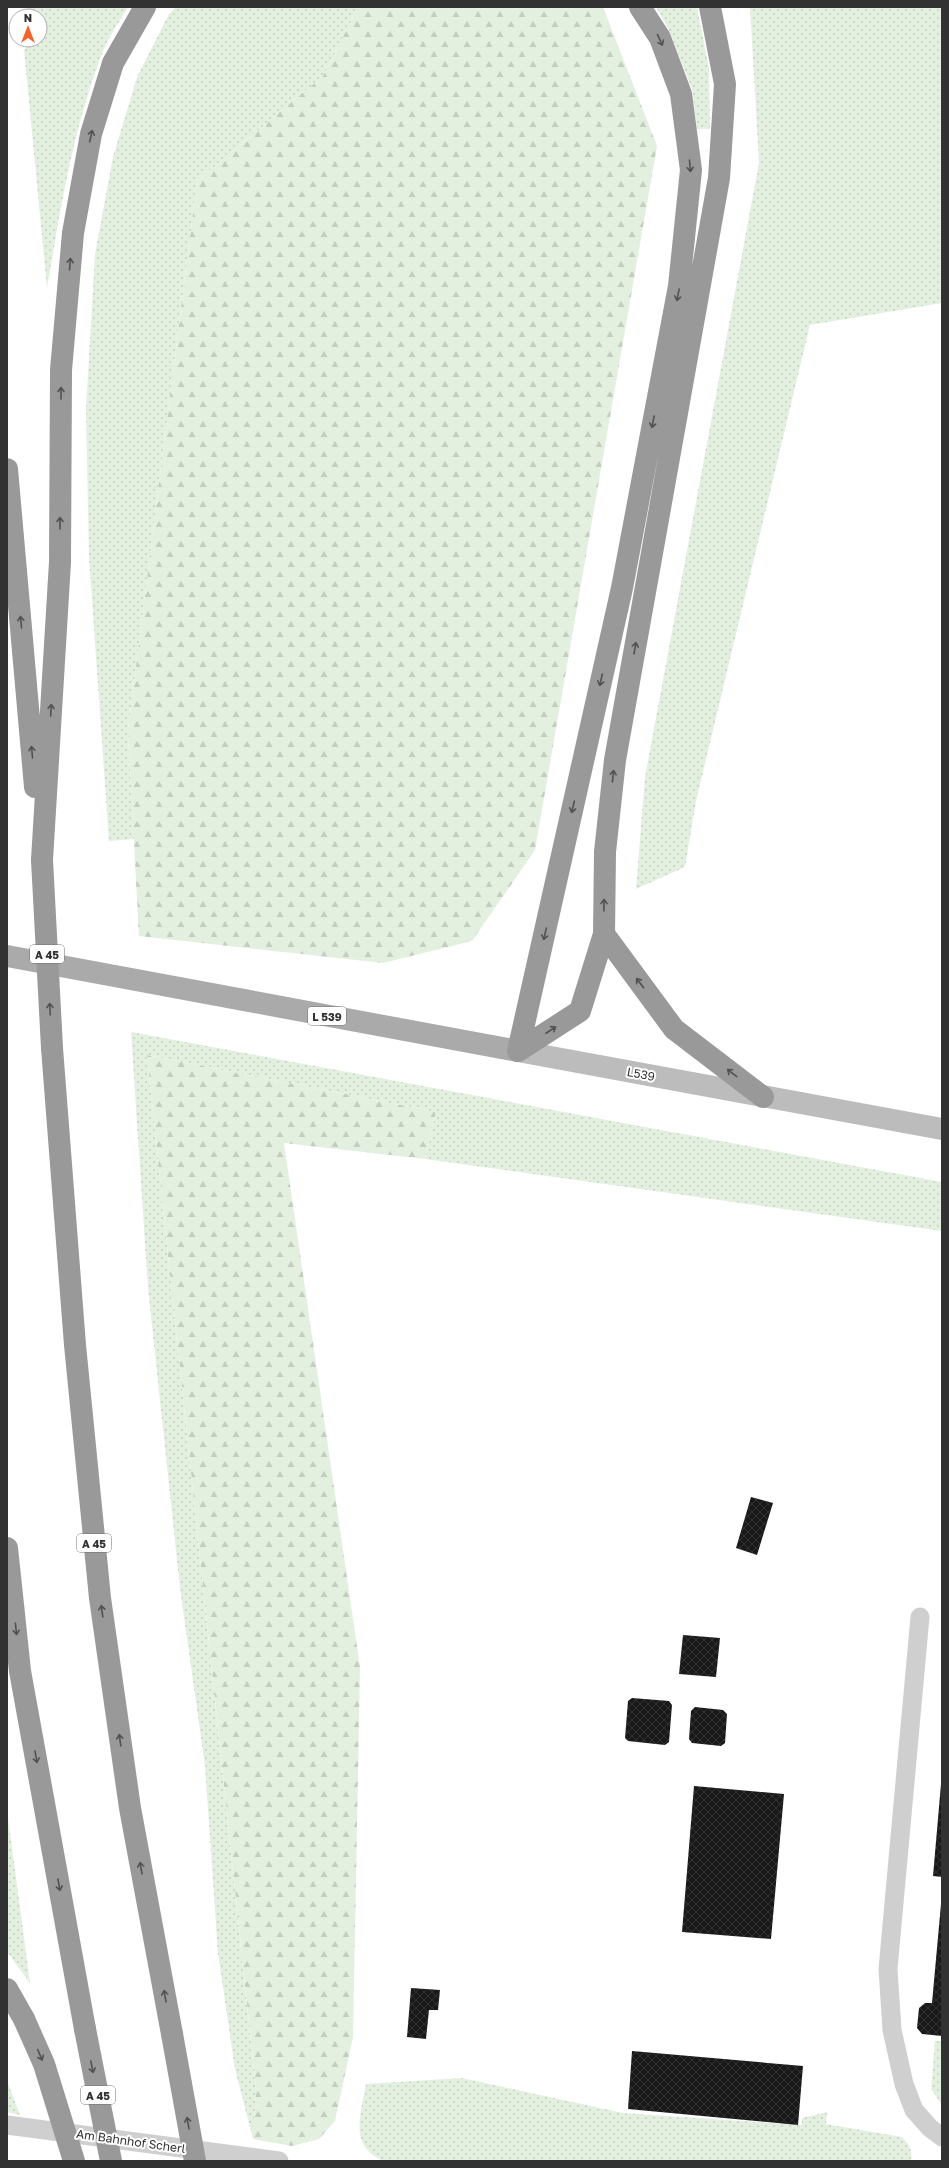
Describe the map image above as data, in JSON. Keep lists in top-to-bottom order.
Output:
{
  "streets": {
    "highway": ["A 45"],
    "main road": ["L 539", "L539"],
    "lane": ["Am Bahnhof Scherl"]
  },
  "crossings": [
    ["L 539", "L539"]
  ],
  "north": "top"
}
